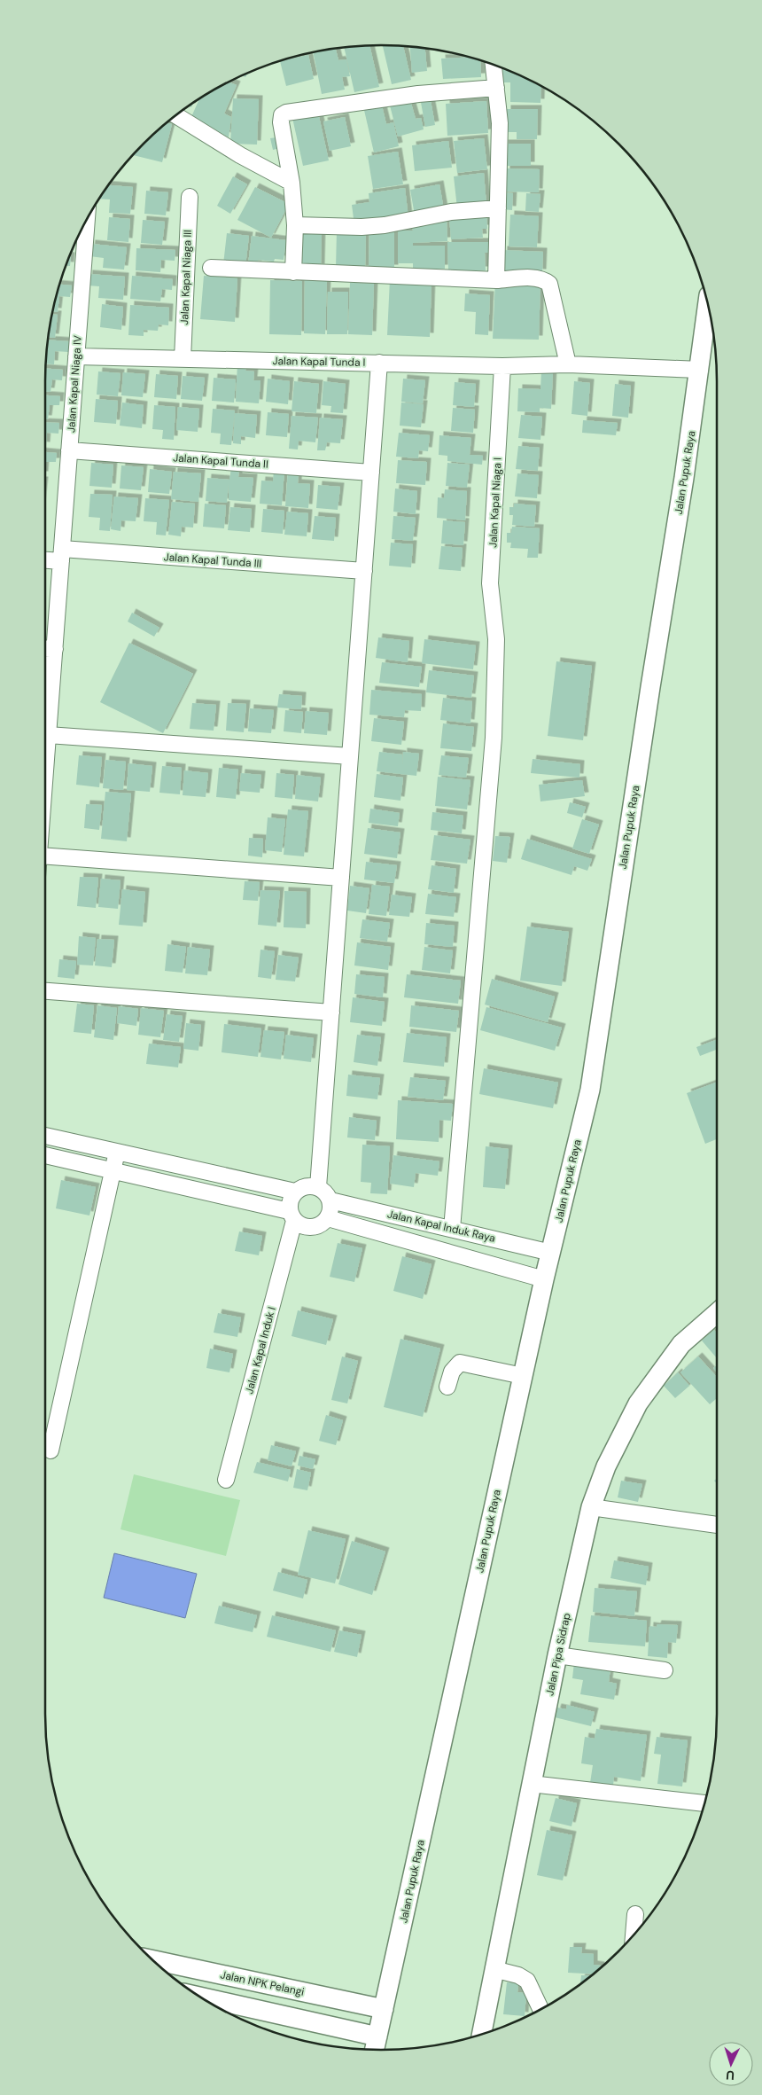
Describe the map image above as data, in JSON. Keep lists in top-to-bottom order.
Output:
{
  "streets": {
    "street": [
      "Jalan Kapal Niaga III",
      "Jalan Kapal Tunda I",
      "Jalan Kapal Niaga IV",
      "Jalan Kapal Tunda II",
      "Jalan Pupuk Raya",
      "Jalan Kapal Niaga I",
      "Jalan Kapal Tunda III",
      "Jalan Kapal Induk Raya",
      "Jalan Kapal Induk I",
      "Jalan Pipa Sidrap",
      "Jalan NPK Pelangi"
    ]
  },
  "crossings": [
    ["Jalan Kapal Niaga III", "Jalan Kapal Tunda I"],
    ["Jalan Kapal Tunda I", "Jalan Kapal Niaga IV"],
    ["Jalan Kapal Tunda I", "Jalan Pupuk Raya"],
    ["Jalan Kapal Tunda I", "Jalan Kapal Niaga I"],
    ["Jalan Kapal Niaga IV", "Jalan Kapal Tunda II"],
    ["Jalan Kapal Niaga IV", "Jalan Kapal Tunda III"],
    ["Jalan Pupuk Raya", "Jalan Kapal Induk Raya"],
    ["Jalan Pupuk Raya", "Jalan NPK Pelangi"],
    ["Jalan Kapal Niaga I", "Jalan Kapal Induk Raya"],
    ["Jalan Kapal Induk Raya", "Jalan Kapal Induk I"]
  ],
  "north": "bottom"
}
